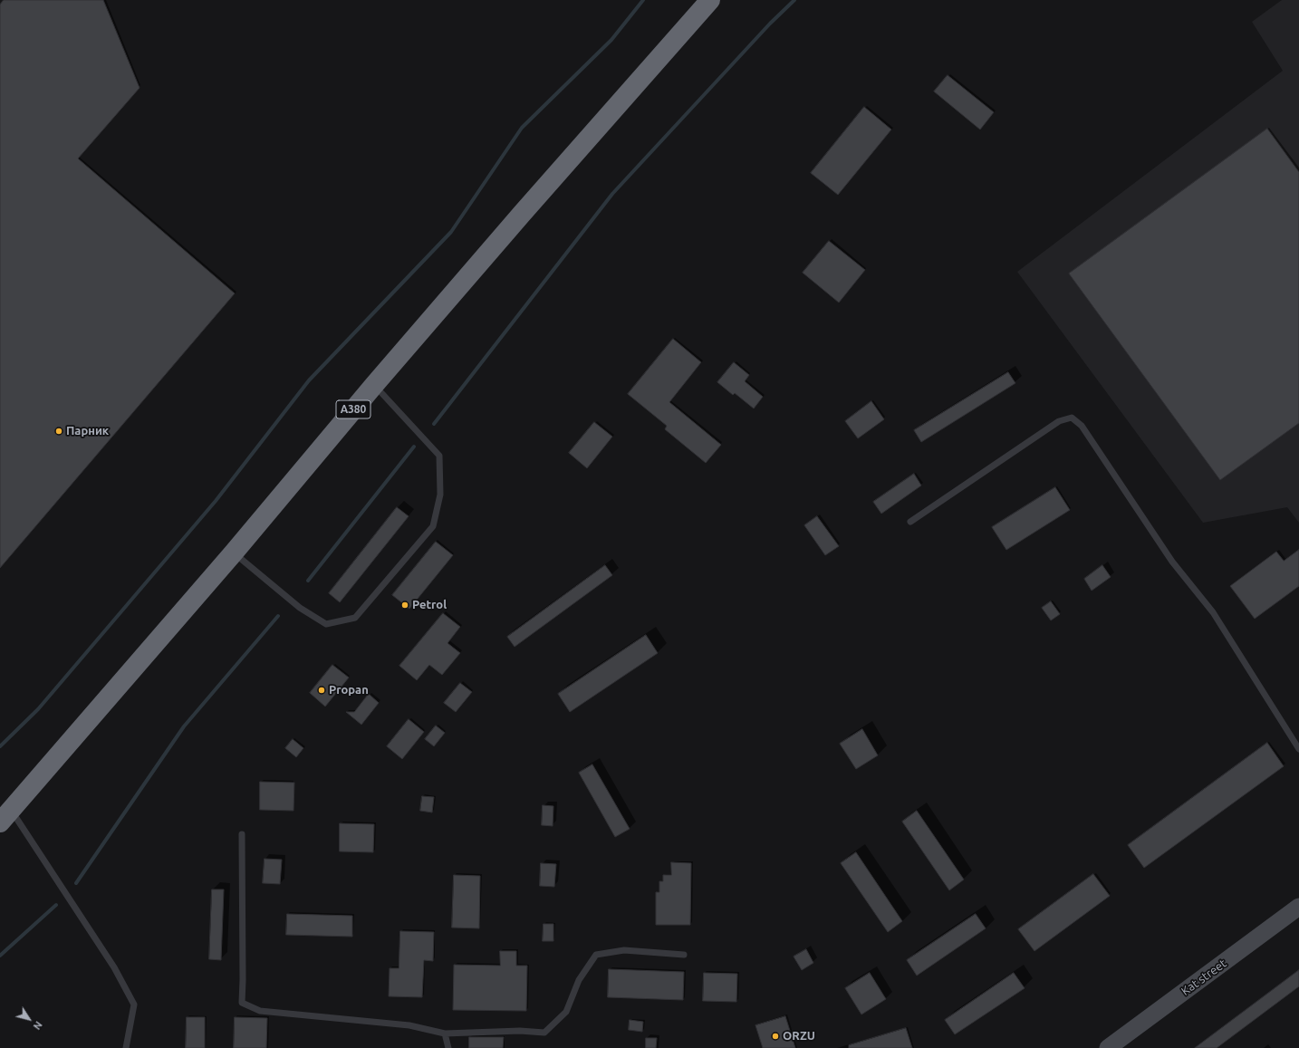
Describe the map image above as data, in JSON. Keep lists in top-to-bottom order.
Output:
{
  "streets": {
    "highway": ["A380"],
    "street": ["Kat street"]
  },
  "places": [
    "Парник",
    "Petrol",
    "Propan",
    "ORZU"
  ],
  "north": "bottom right"
}
